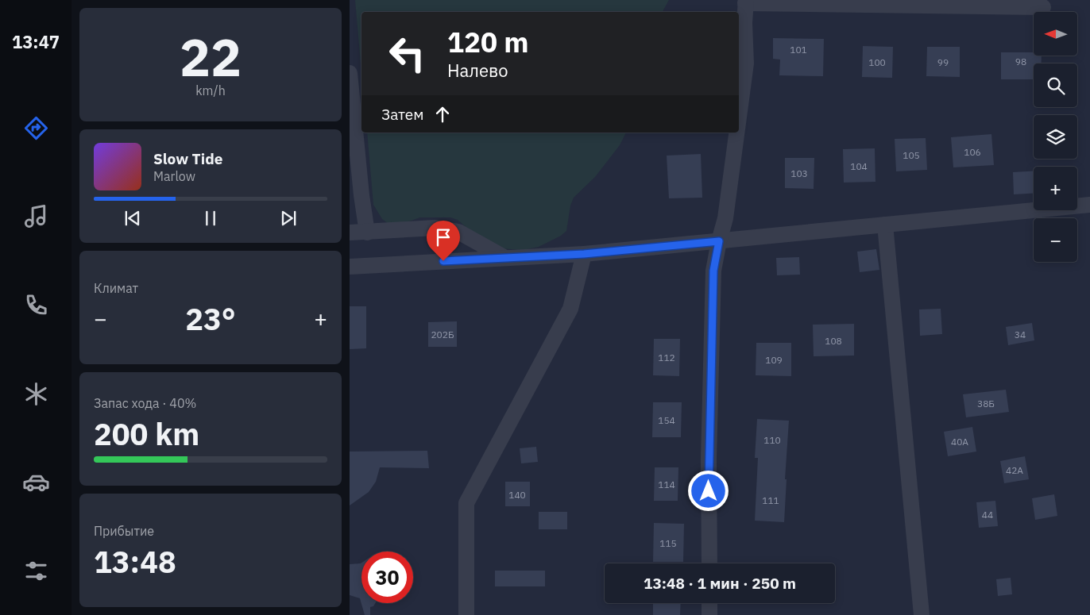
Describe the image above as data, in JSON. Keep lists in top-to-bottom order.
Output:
{
  "house_numbers": [
    "101",
    "98",
    "100",
    "99",
    "106",
    "105",
    "104",
    "103",
    "202Б",
    "34",
    "108",
    "112",
    "109",
    "38Б",
    "154",
    "110",
    "40А",
    "42А",
    "114",
    "140",
    "111",
    "44",
    "115"
  ],
  "north": "left",
  "page": {
    "tabs": "13:47",
    "tile": [
      ["22", "km/h"],
      "Климат",
      ["Запас хода · 40%", "200 km"],
      ["Прибытие", "13:48"]
    ],
    "map_buttons": ["+", "−"],
    "turn": ["120 m", "Налево"],
    "then": "Затем",
    "song": ["Slow Tide", "Marlow"],
    "heat": ["−", "23°", "+"],
    "limit": "30",
    "trip": "13:48 · 1 мин · 250 m"
  }
}
